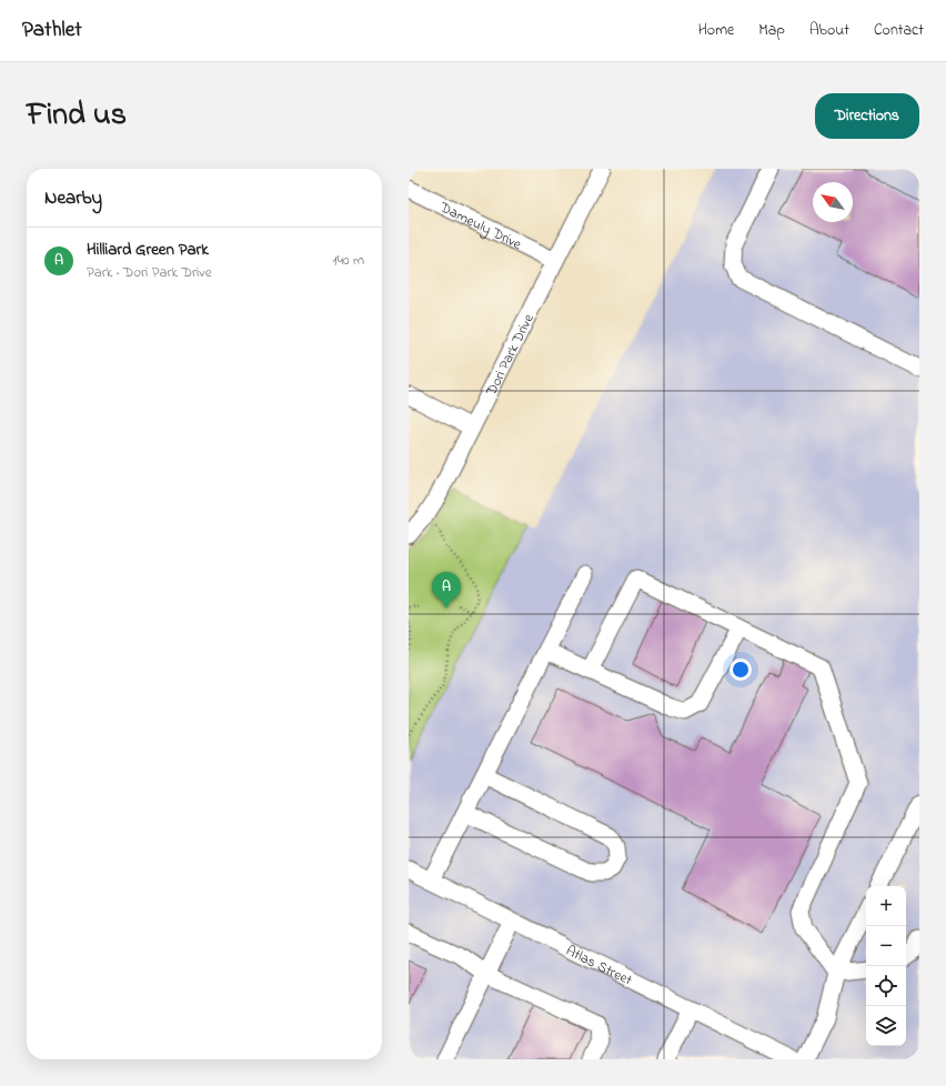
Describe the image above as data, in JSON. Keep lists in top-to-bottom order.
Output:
{
  "streets": {
    "street": ["Dameuly Drive", "Dori Park Drive", "Atlas Street"]
  },
  "crossings": [
    ["Dameuly Drive", "Dori Park Drive"]
  ],
  "north": "top left",
  "page": {
    "header": "Pathlet",
    "nav": [
      "Home",
      "Map",
      "About",
      "Contact"
    ],
    "title": "Find us",
    "buttons": "Directions",
    "heading": "Nearby",
    "list": [
      {
        "mark": "A",
        "name": "Hilliard Green Park",
        "note": "Park · Dori Park Drive",
        "value": "140 m"
      }
    ],
    "pins": "A",
    "map_buttons": ["+", "−"]
  }
}
